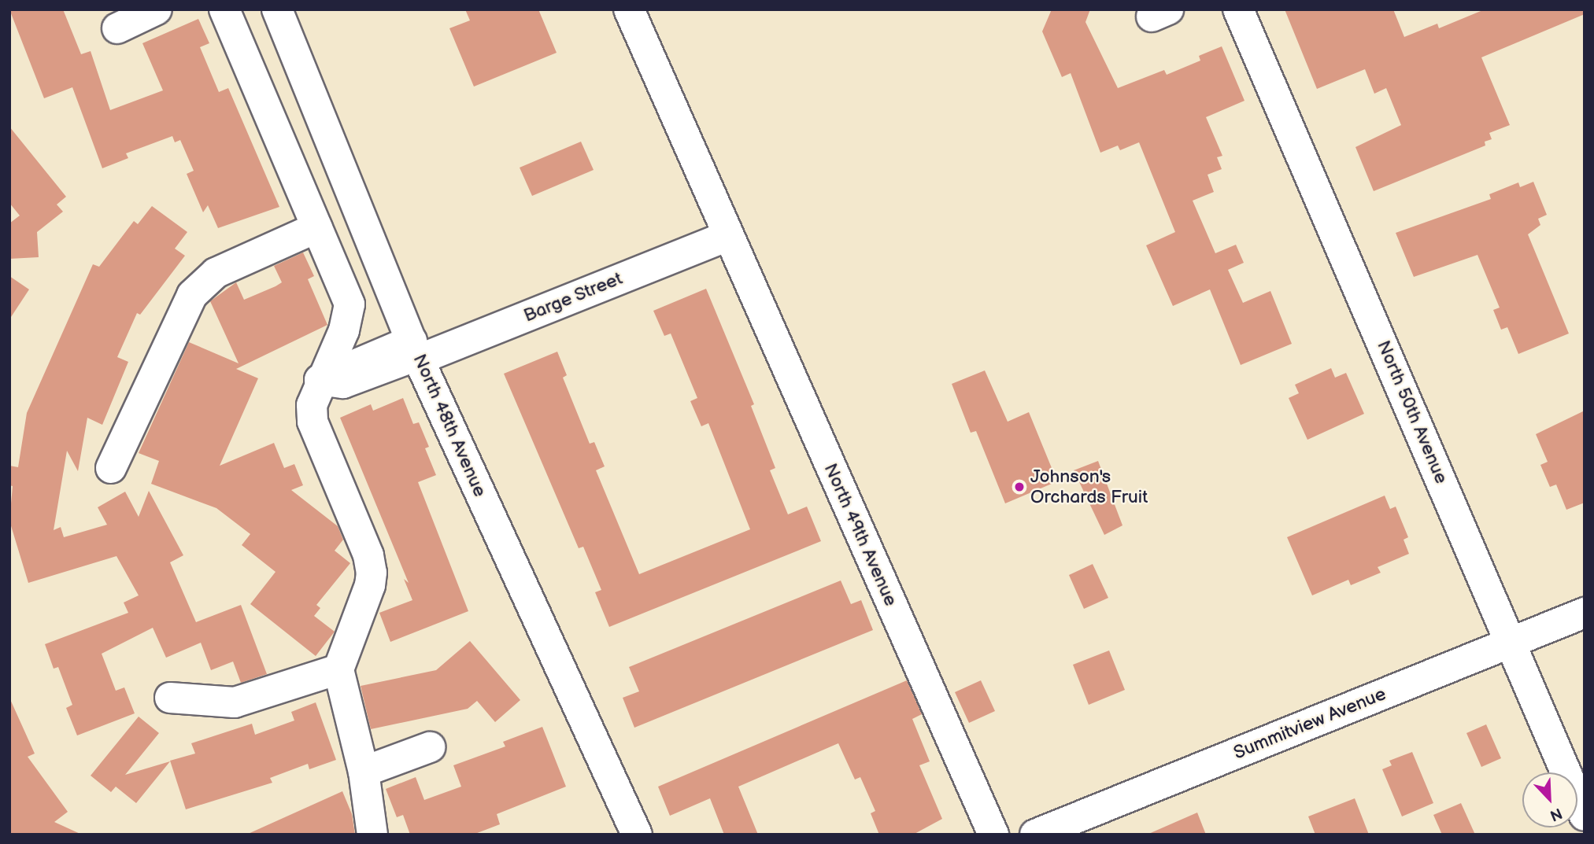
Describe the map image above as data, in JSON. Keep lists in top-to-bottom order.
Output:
{
  "streets": {
    "street": [
      "Barge Street",
      "North 50th Avenue",
      "North 48th Avenue",
      "North 49th Avenue",
      "Summitview Avenue"
    ]
  },
  "crossings": [
    ["Barge Street", "North 48th Avenue"],
    ["Barge Street", "North 49th Avenue"],
    ["North 50th Avenue", "Summitview Avenue"]
  ],
  "places": ["Johnson's Orchards Fruit"],
  "north": "bottom right"
}
